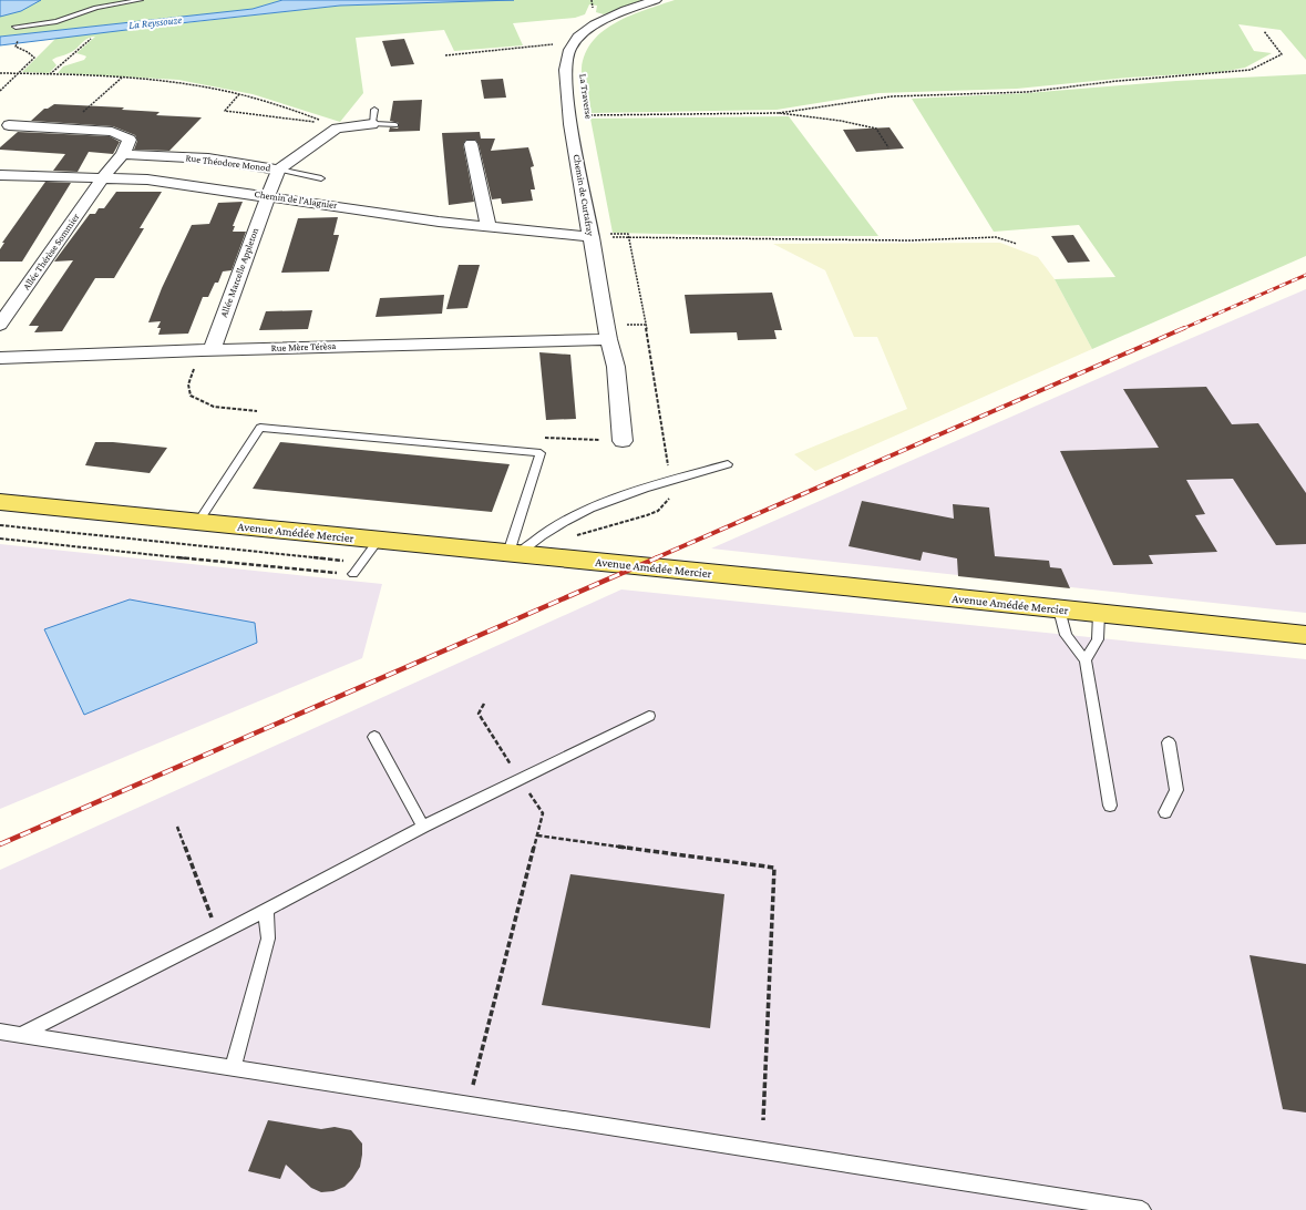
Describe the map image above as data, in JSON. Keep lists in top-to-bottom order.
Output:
{
  "streets": {
    "main road": ["Avenue Amédée Mercier"],
    "street": [
      "Rue Théodore Monod",
      "Chemin de Curtafray",
      "Chemin de l'Alagnier",
      "Allée Thérèse Sommier",
      "Allée Marcelle Appleton",
      "Rue Mère Térèsa"
    ]
  },
  "crossings": [
    ["Rue Théodore Monod", "Chemin de l'Alagnier"],
    ["Rue Théodore Monod", "Allée Thérèse Sommier"],
    ["Rue Théodore Monod", "Allée Marcelle Appleton"],
    ["Chemin de Curtafray", "Chemin de l'Alagnier"],
    ["Chemin de Curtafray", "Rue Mère Térèsa"],
    ["Chemin de l'Alagnier", "Allée Thérèse Sommier"],
    ["Chemin de l'Alagnier", "Allée Marcelle Appleton"],
    ["Allée Marcelle Appleton", "Rue Mère Térèsa"]
  ],
  "water": ["La Reyssouze"]
}
